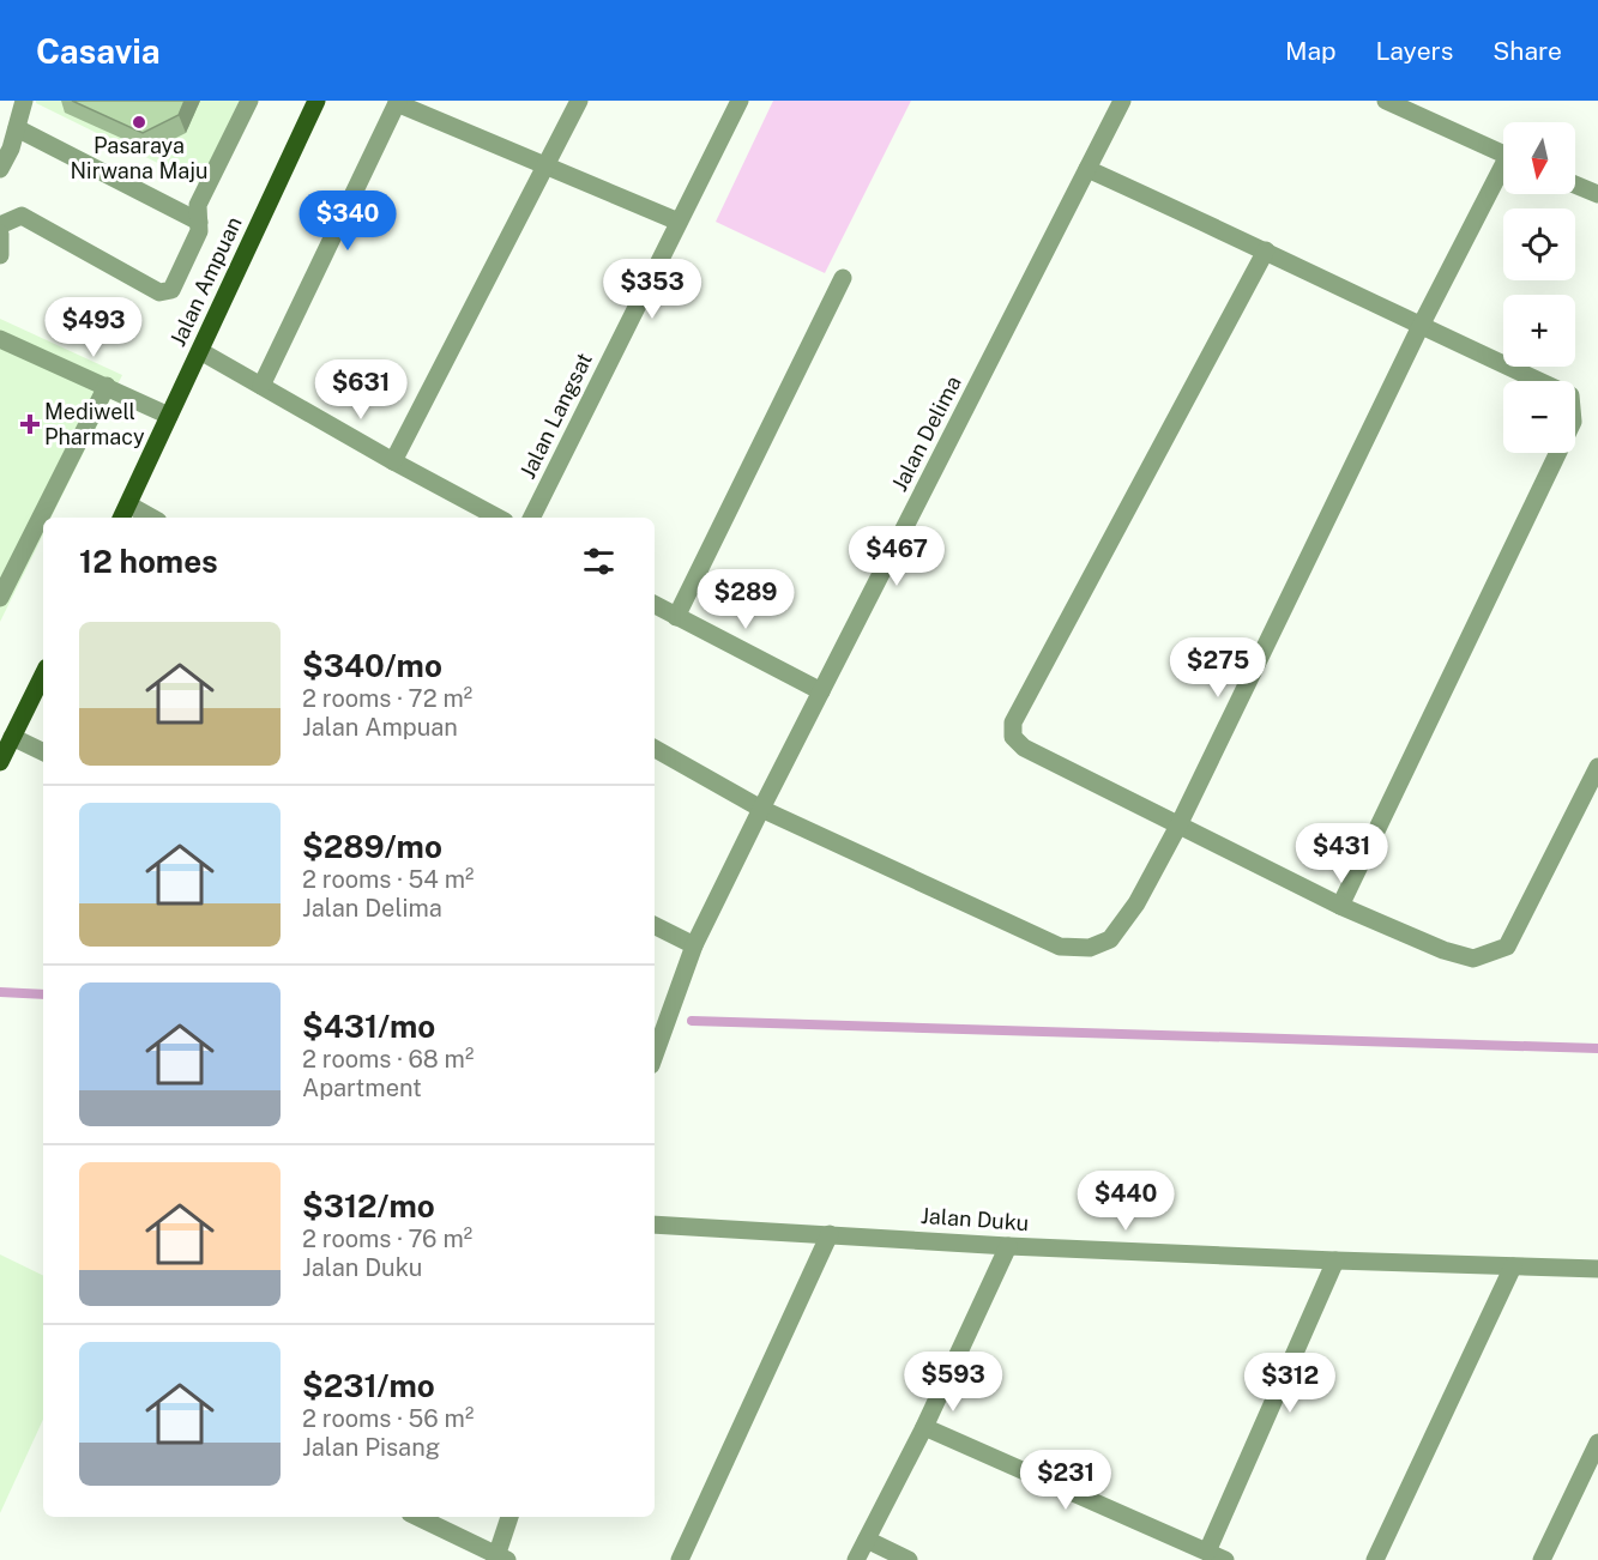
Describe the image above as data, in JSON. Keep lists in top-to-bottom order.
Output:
{
  "streets": {
    "main road": ["Jalan Ampuan"],
    "street": ["Jalan Langsat", "Jalan Delima", "Jalan Duku"]
  },
  "places": {
    "other": ["Pasaraya Nirwana Maju"],
    "health": ["Mediwell Pharmacy"]
  },
  "north": "bottom",
  "page": {
    "header": "Casavia",
    "nav": ["Map", "Layers", "Share"],
    "map_buttons": ["+", "−"],
    "price": [
      "$340",
      "$353",
      "$493",
      "$631",
      "$467",
      "$289",
      "$275",
      "$431",
      "$440",
      "$593",
      "$312",
      "$231"
    ],
    "heading": "12 homes",
    "list": [
      {
        "name": "$340/mo",
        "note": "2 rooms · 72 m² · Jalan Ampuan"
      },
      {
        "name": "$289/mo",
        "note": "2 rooms · 54 m² · Jalan Delima"
      },
      {
        "name": "$431/mo",
        "note": "2 rooms · 68 m² · Apartment"
      },
      {
        "name": "$312/mo",
        "note": "2 rooms · 76 m² · Jalan Duku"
      },
      {
        "name": "$231/mo",
        "note": "2 rooms · 56 m² · Jalan Pisang"
      }
    ]
  }
}
